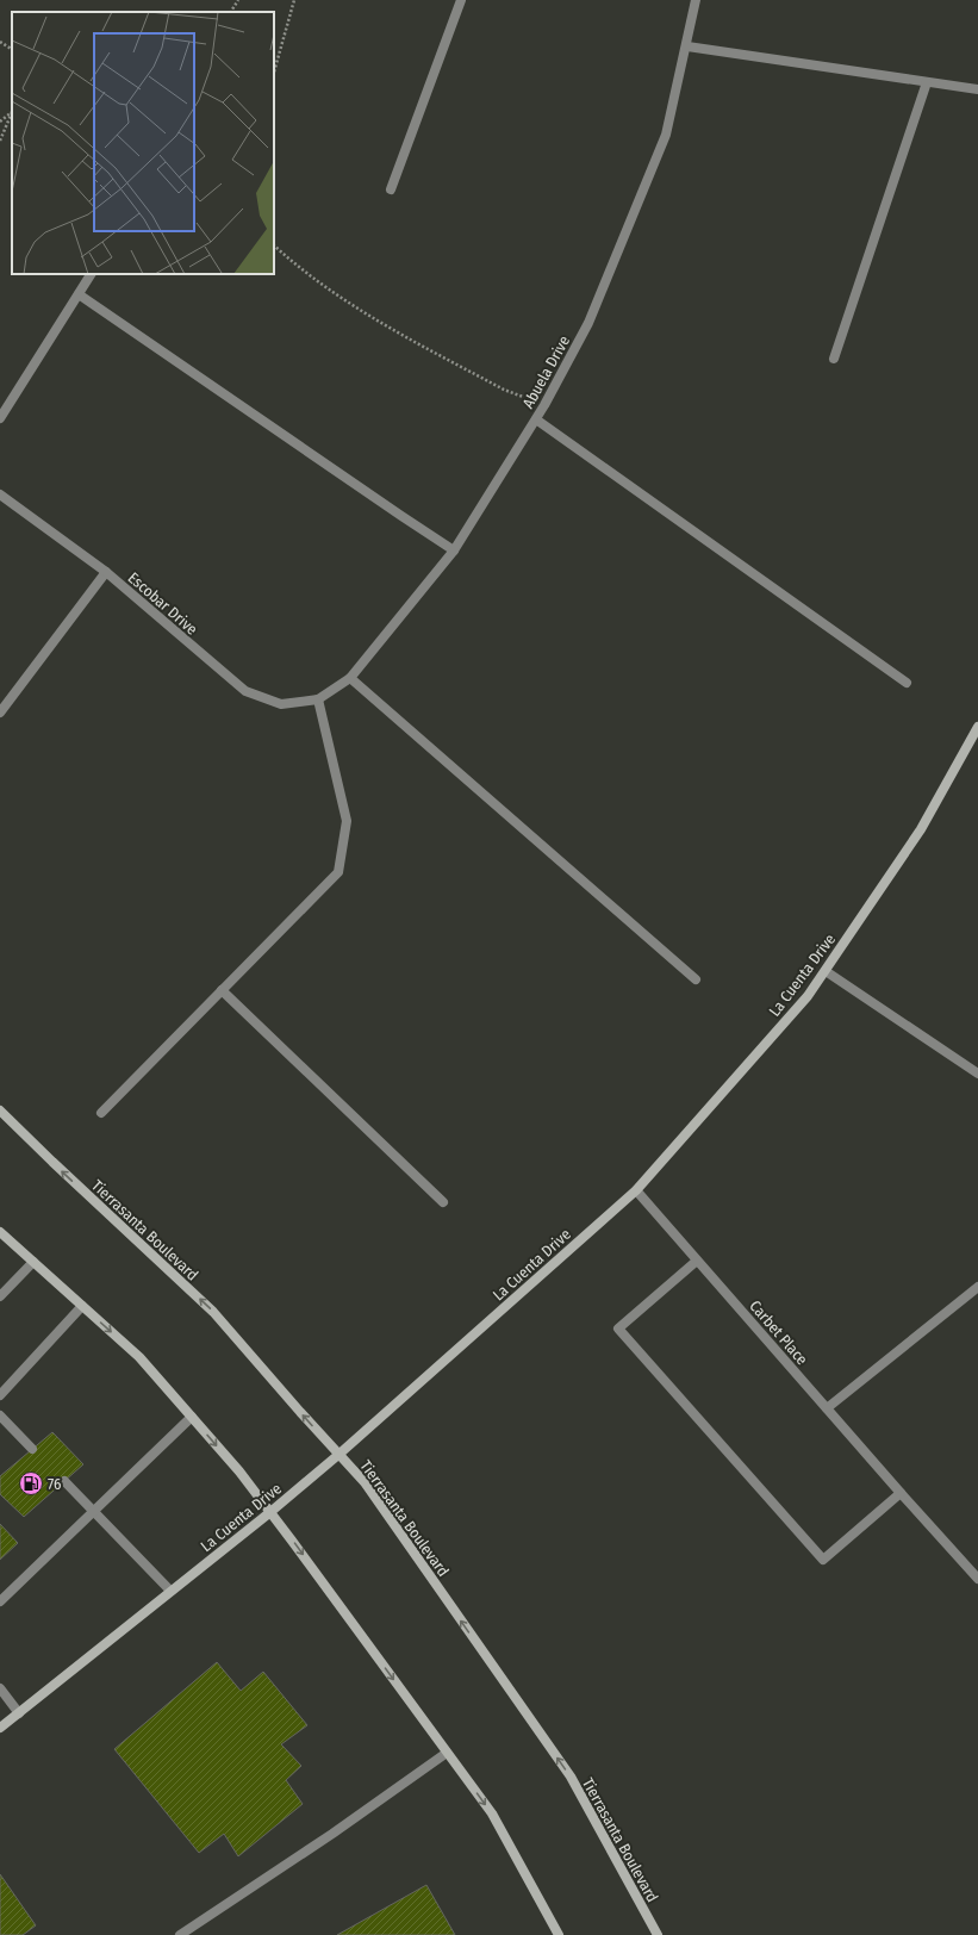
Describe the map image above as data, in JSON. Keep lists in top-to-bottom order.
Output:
{
  "streets": {
    "main road": ["La Cuenta Drive", "Tierrasanta Boulevard"],
    "street": ["Abuela Drive", "Escobar Drive", "Carbet Place"]
  },
  "crossings": [
    ["Abuela Drive", "Escobar Drive"],
    ["La Cuenta Drive", "Tierrasanta Boulevard"],
    ["La Cuenta Drive", "Carbet Place"]
  ],
  "one_way": ["Tierrasanta Boulevard"],
  "places": {
    "fuel station": ["76"]
  }
}
